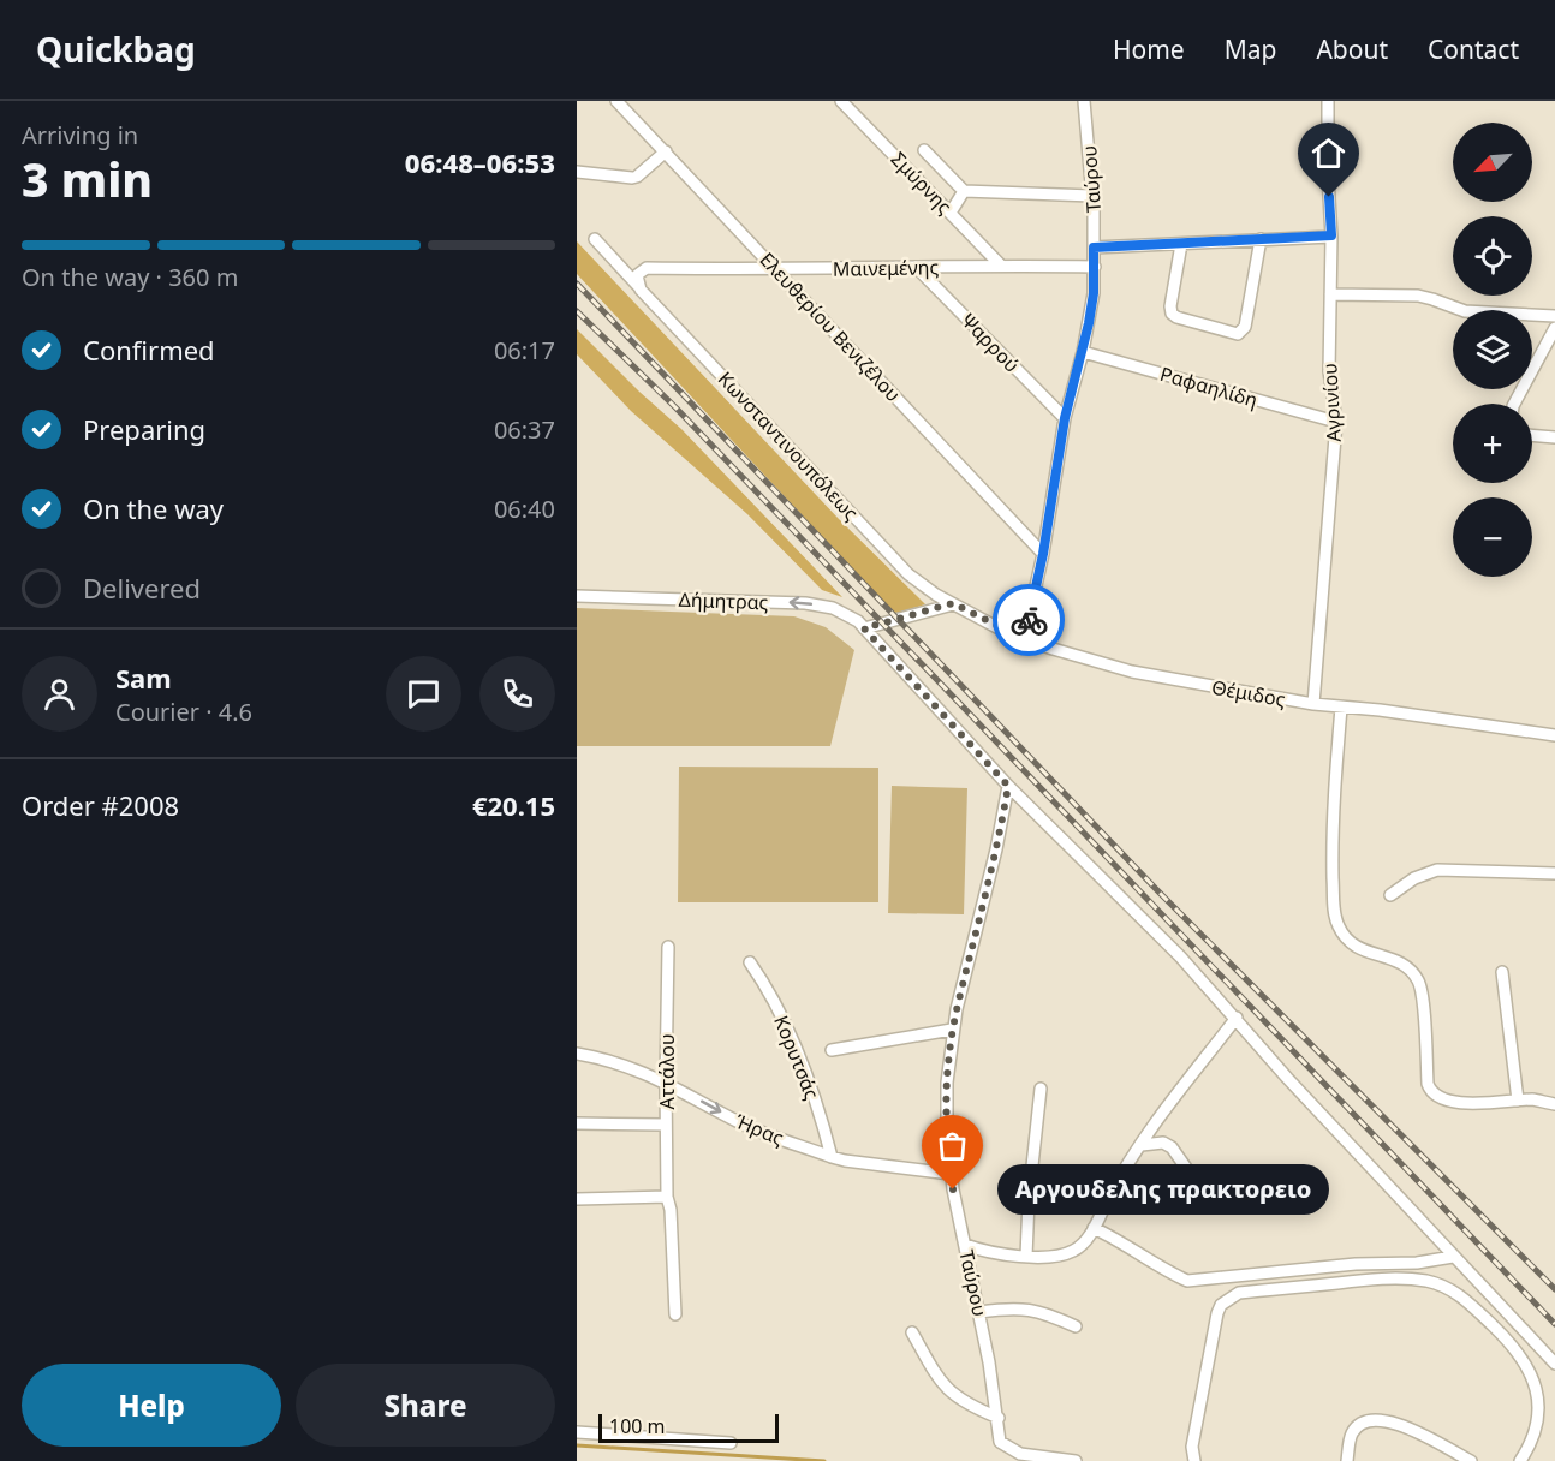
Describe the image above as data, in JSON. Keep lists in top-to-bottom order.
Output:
{
  "streets": {
    "street": [
      "Ταύρου",
      "Σμύρνης",
      "Μαινεμένης",
      "Ελευθερίου Βενιζέλου",
      "Ψαρρού",
      "Ραφαηλίδη",
      "Αγρινίου",
      "Κωνσταντινουπόλεως",
      "Δήμητρας",
      "Θέμιδος",
      "Κορυτσάς",
      "Αττάλου",
      "Ήρας"
    ]
  },
  "crossings": [
    ["Ταύρου", "Μαινεμένης"],
    ["Ταύρου", "Ελευθερίου Βενιζέλου"],
    ["Ταύρου", "Ψαρρού"],
    ["Ταύρου", "Ραφαηλίδη"],
    ["Ταύρου", "Δήμητρας"],
    ["Ταύρου", "Θέμιδος"],
    ["Ταύρου", "Ήρας"],
    ["Σμύρνης", "Μαινεμένης"],
    ["Μαινεμένης", "Ελευθερίου Βενιζέλου"],
    ["Μαινεμένης", "Ψαρρού"],
    ["Μαινεμένης", "Κωνσταντινουπόλεως"],
    ["Ραφαηλίδη", "Αγρινίου"],
    ["Αγρινίου", "Θέμιδος"],
    ["Κωνσταντινουπόλεως", "Θέμιδος"],
    ["Κορυτσάς", "Ήρας"],
    ["Αττάλου", "Ήρας"]
  ],
  "one_way": ["Ήρας"],
  "places": ["Αργουδελης πρακτορειο"],
  "scale_bar": "100 m",
  "north": "bottom left",
  "page": {
    "header": "Quickbag",
    "nav": [
      "Home",
      "Map",
      "About",
      "Contact"
    ],
    "heading": ["3 min", "Arriving in", "06:48–06:53"],
    "panel": [
      "Sam",
      "Courier · 4.6",
      "Order #2008",
      "€20.15"
    ],
    "map_buttons": ["+", "−"],
    "bar": "On the way · 360 m",
    "list": [
      ["Confirmed", "06:17"],
      ["Preparing", "06:37"],
      ["On the way", "06:40"],
      "Delivered"
    ],
    "bubble": "Αργουδελης πρακτορειο",
    "buttons": ["Help", "Share"],
    "scale": "100 m"
  }
}
